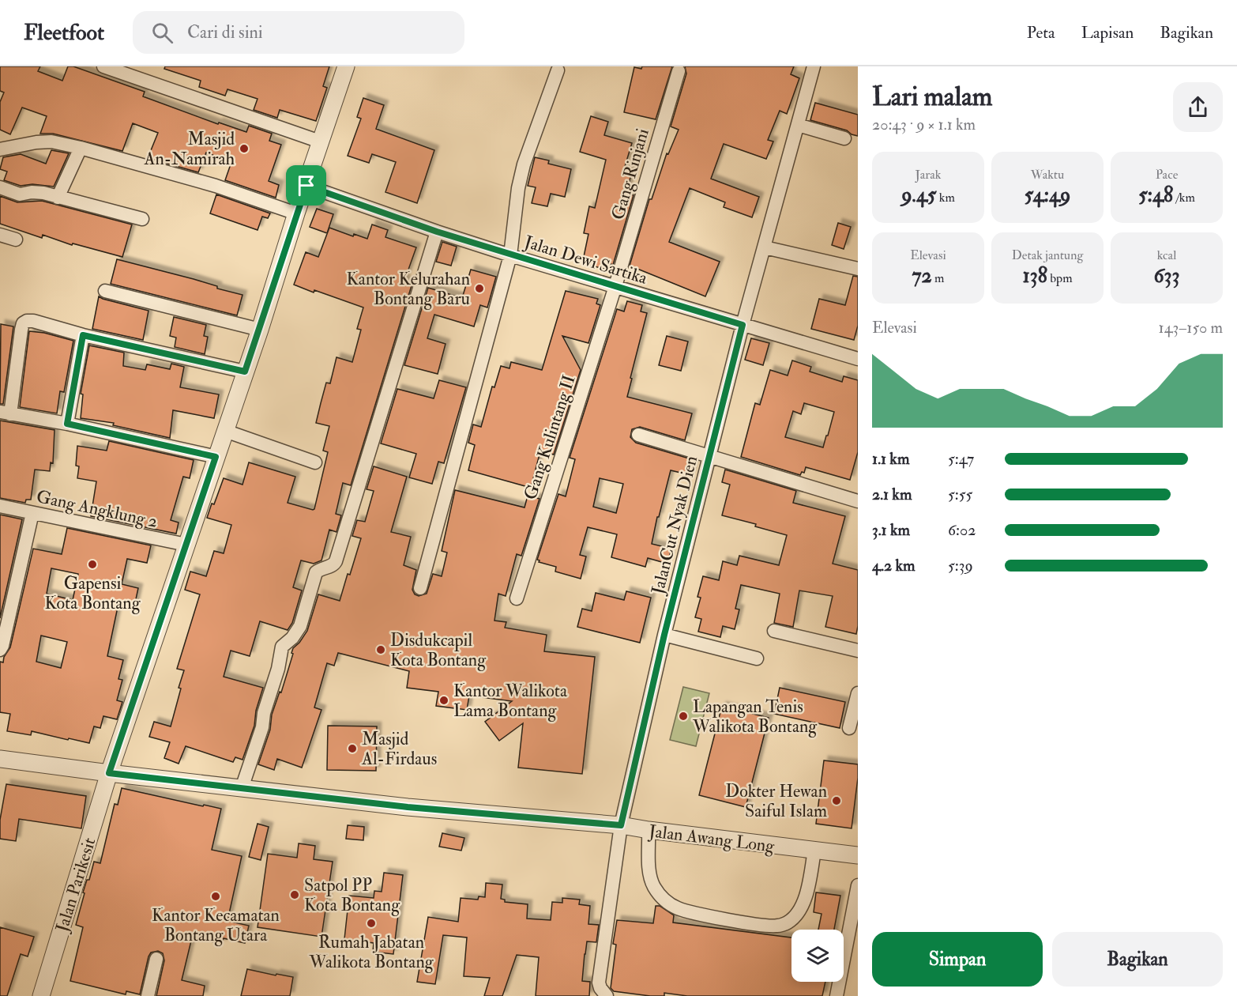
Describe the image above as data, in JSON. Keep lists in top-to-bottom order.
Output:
{
  "streets": {
    "street": [
      "Gang Rinjani",
      "Jalan Dewi Sartika",
      "Gang Kulintang II",
      "Gang Angklung 2",
      "JalanCut Nyak Dien",
      "Jalan Awang Long",
      "Jalan Parikesit"
    ]
  },
  "crossings": [
    ["Gang Rinjani", "Jalan Dewi Sartika"],
    ["Gang Rinjani", "Gang Kulintang II"],
    ["Jalan Dewi Sartika", "Gang Kulintang II"],
    ["Jalan Dewi Sartika", "JalanCut Nyak Dien"],
    ["Jalan Dewi Sartika", "Jalan Parikesit"],
    ["Gang Angklung 2", "Jalan Parikesit"],
    ["JalanCut Nyak Dien", "Jalan Awang Long"],
    ["Jalan Awang Long", "Jalan Parikesit"]
  ],
  "places": [
    "Masjid An-Namirah",
    "Kantor Kelurahan Bontang Baru",
    "Gapensi Kota Bontang",
    "Disdukcapil Kota Bontang",
    "Kantor Walikota Lama Bontang",
    "Lapangan Tenis Walikota Bontang",
    "Masjid Al-Firdaus",
    "Dokter Hewan Saiful Islam",
    "Satpol PP Kota Bontang",
    "Kantor Kecamatan Bontang Utara",
    "Rumah Jabatan Walikota Bontang"
  ],
  "page": {
    "header": "Fleetfoot",
    "search": "Cari di sini",
    "nav": ["Peta", "Lapisan", "Bagikan"],
    "heading": ["Lari malam", "20:43 · 9 × 1.1 km"],
    "stats": [
      ["Jarak", "9.45 km"],
      ["Waktu", "54:49"],
      ["Pace", "5:48 /km"],
      ["Elevasi", "72 m"],
      ["Detak jantung", "138 bpm"],
      ["kcal", "633"]
    ],
    "chart": ["Elevasi", "143–150 m"],
    "list": [
      {
        "name": "1.1 km",
        "note": "5:47"
      },
      {
        "name": "2.1 km",
        "note": "5:55"
      },
      {
        "name": "3.1 km",
        "note": "6:02"
      },
      {
        "name": "4.2 km",
        "note": "5:39"
      }
    ],
    "buttons": ["Simpan", "Bagikan"]
  }
}
